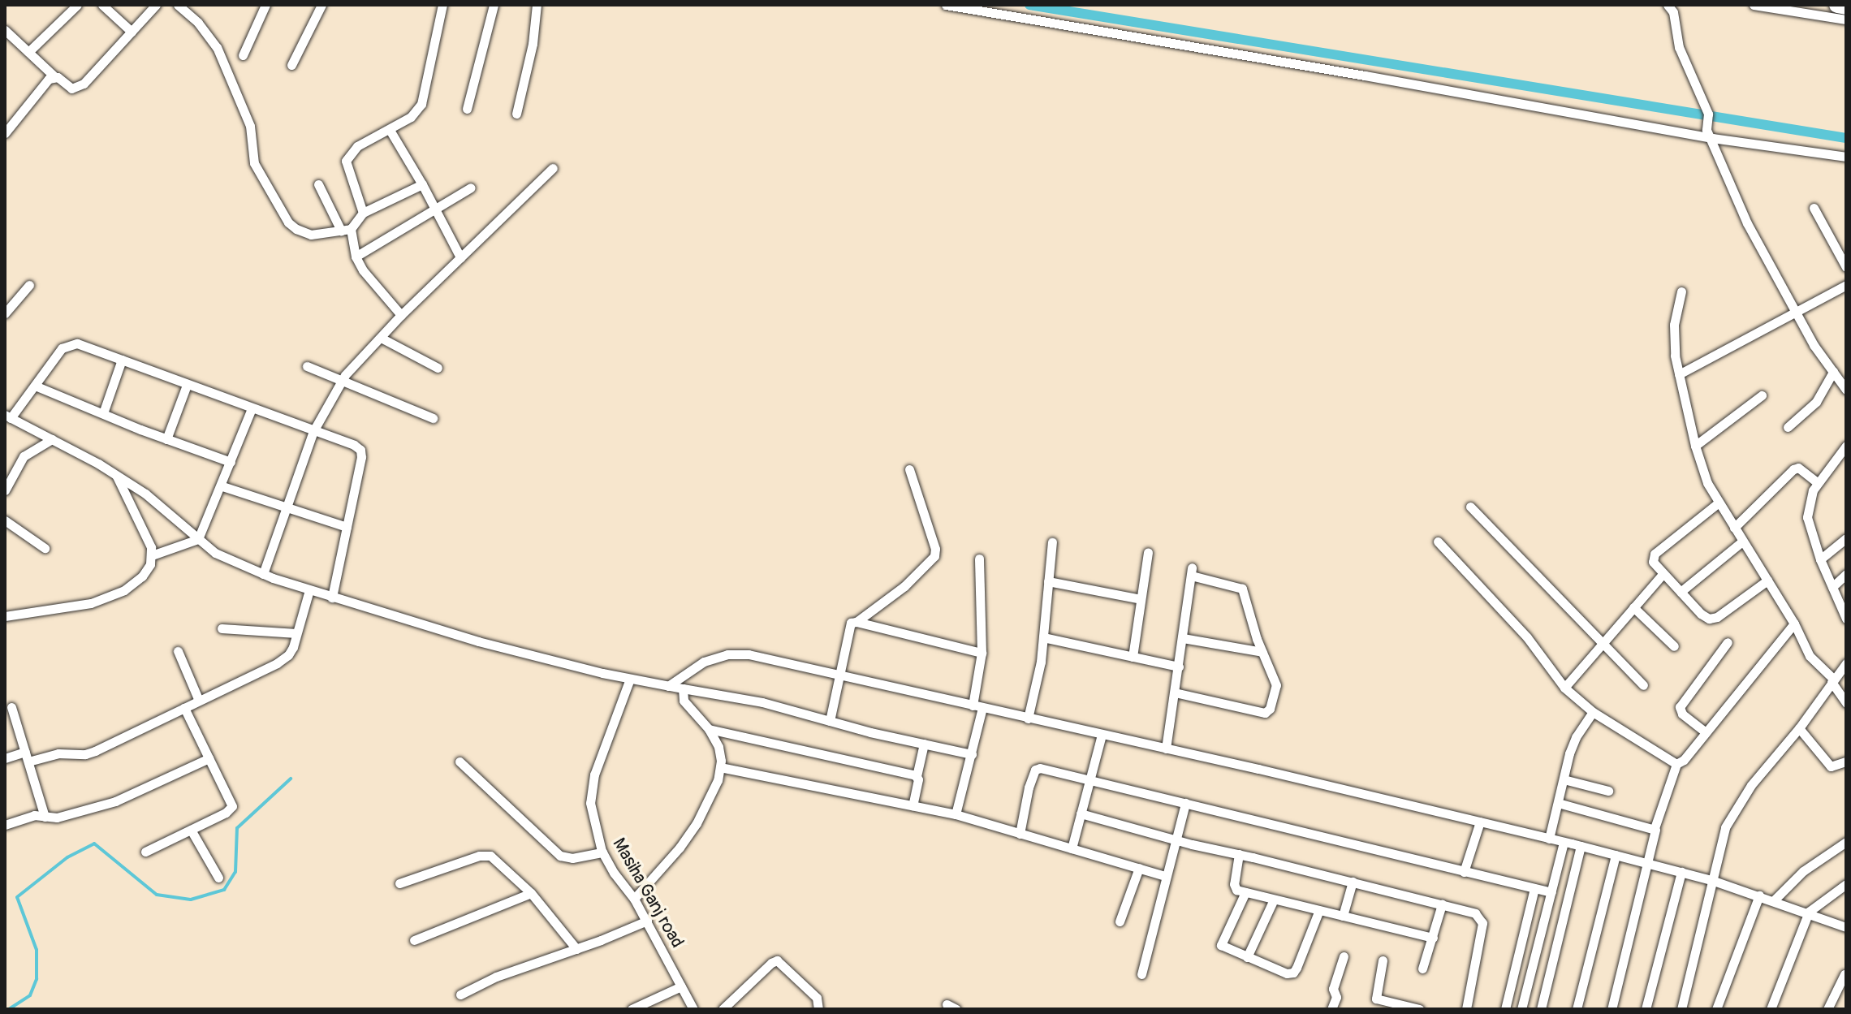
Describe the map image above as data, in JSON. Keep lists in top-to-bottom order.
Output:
{
  "streets": {
    "street": ["Masiha Ganj road"]
  }
}
